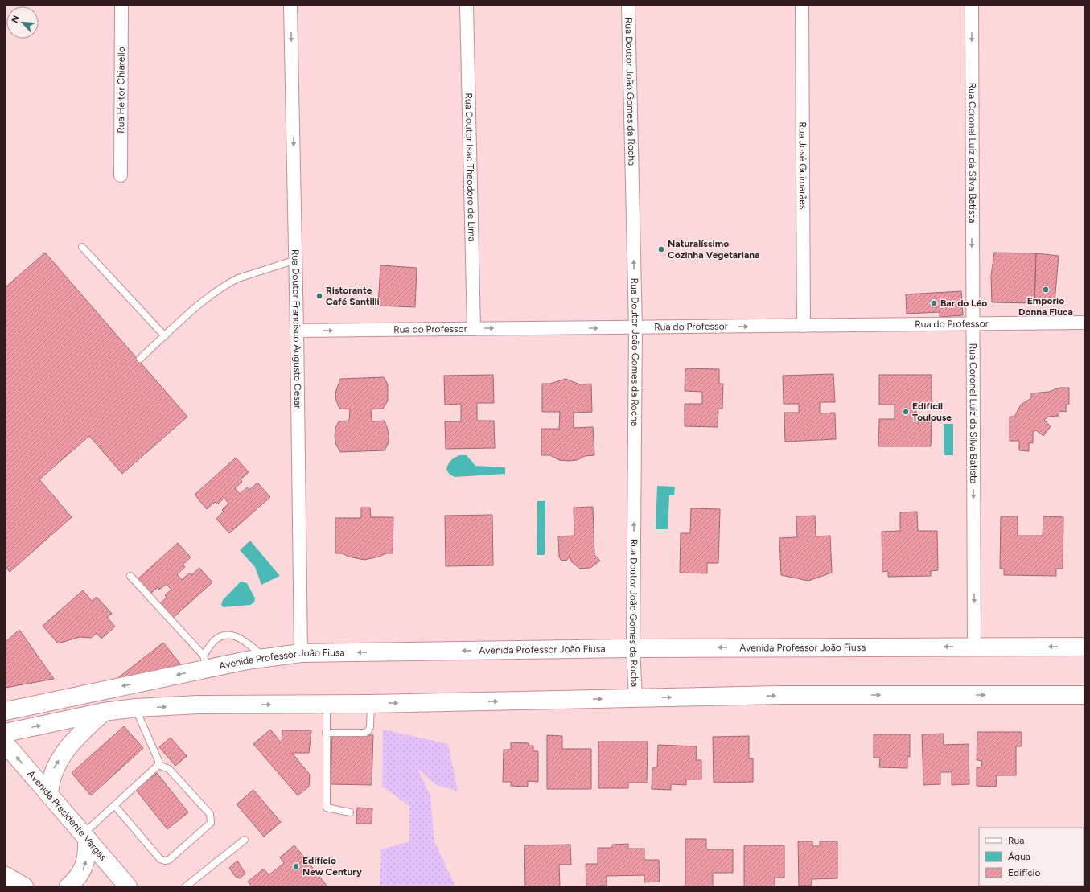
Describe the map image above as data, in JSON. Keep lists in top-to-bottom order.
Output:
{
  "streets": {
    "main road": ["Avenida Professor João Fiusa", "Avenida Presidente Vargas"],
    "street": [
      "Rua Heitor Chiarello",
      "Rua Doutor João Gomes da Rocha",
      "Rua Coronel Luiz da Silva Batista",
      "Rua José Guimarães",
      "Rua Doutor Isac Theodoro de Lima",
      "Rua do Professor",
      "Rua Doutor Francisco Augusto Cesar"
    ]
  },
  "crossings": [
    ["Rua Doutor João Gomes da Rocha", "Rua do Professor"],
    ["Rua Doutor João Gomes da Rocha", "Avenida Professor João Fiusa"],
    ["Rua Coronel Luiz da Silva Batista", "Rua do Professor"],
    ["Rua Coronel Luiz da Silva Batista", "Avenida Professor João Fiusa"],
    ["Rua José Guimarães", "Rua do Professor"],
    ["Rua Doutor Isac Theodoro de Lima", "Rua do Professor"],
    ["Rua do Professor", "Rua Doutor Francisco Augusto Cesar"],
    ["Rua Doutor Francisco Augusto Cesar", "Avenida Professor João Fiusa"]
  ],
  "one_way": [
    "Rua Doutor João Gomes da Rocha",
    "Rua Coronel Luiz da Silva Batista",
    "Rua do Professor",
    "Rua Doutor Francisco Augusto Cesar",
    "Avenida Presidente Vargas"
  ],
  "places": [
    "Naturalíssimo Cozinha Vegetariana",
    "Emporio Donna Fiuca",
    "Ristorante Café Santilli",
    "Bar do Léo",
    "Edificil Toulouse",
    "Edifício New Century"
  ],
  "legend": ["Rua", "Água", "Edifício"],
  "north": "top left"
}
